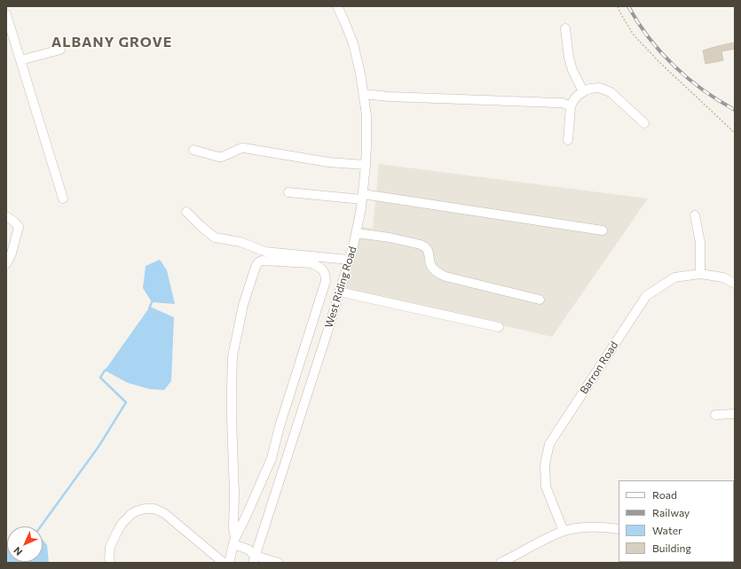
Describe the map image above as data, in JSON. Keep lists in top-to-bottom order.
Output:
{
  "streets": {
    "street": ["West Riding Road", "Barron Road"]
  },
  "districts": ["ALBANY GROVE"],
  "legend": [
    "Road",
    "Railway",
    "Water",
    "Building"
  ],
  "north": "bottom left"
}
